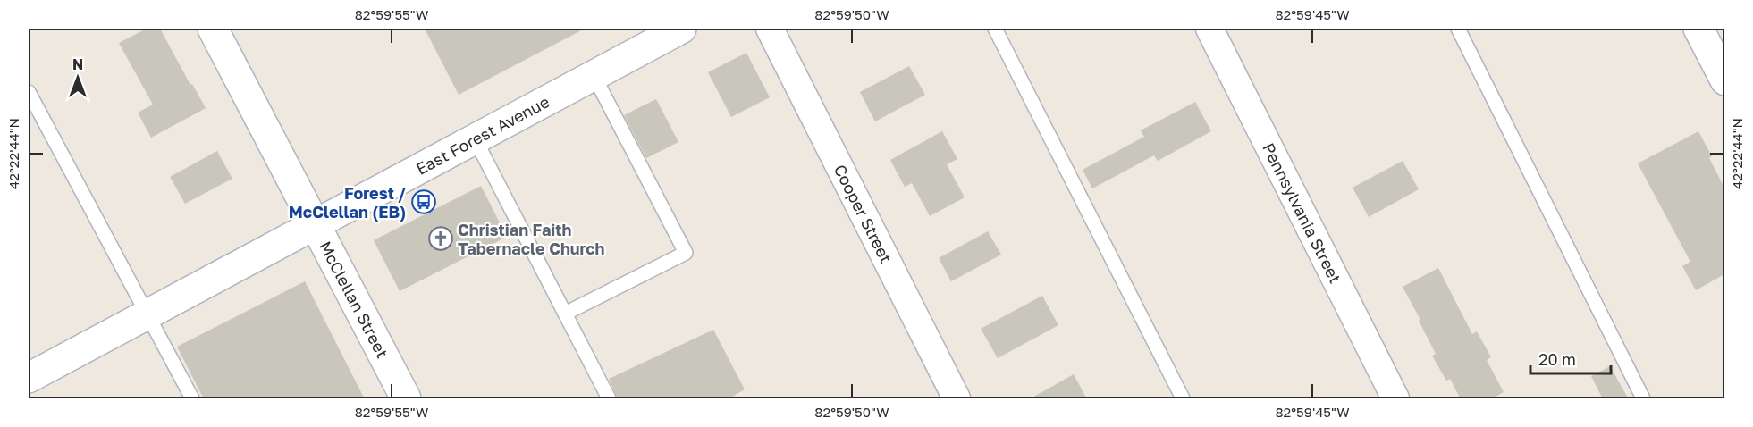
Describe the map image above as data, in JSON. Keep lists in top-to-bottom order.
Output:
{
  "streets": {
    "main road": ["East Forest Avenue", "McClellan Street"],
    "street": ["Cooper Street", "Pennsylvania Street"]
  },
  "crossings": [
    ["East Forest Avenue", "McClellan Street"]
  ],
  "places": {
    "bus stop": ["Forest / McClellan (EB)"],
    "church": ["Christian Faith Tabernacle Church"]
  },
  "scale_bar": "20 m",
  "north": "top",
  "coordinates": [
    "82°59'55\"W",
    "82°59'50\"W",
    "82°59'45\"W",
    "42°22'44\"N"
  ]
}
